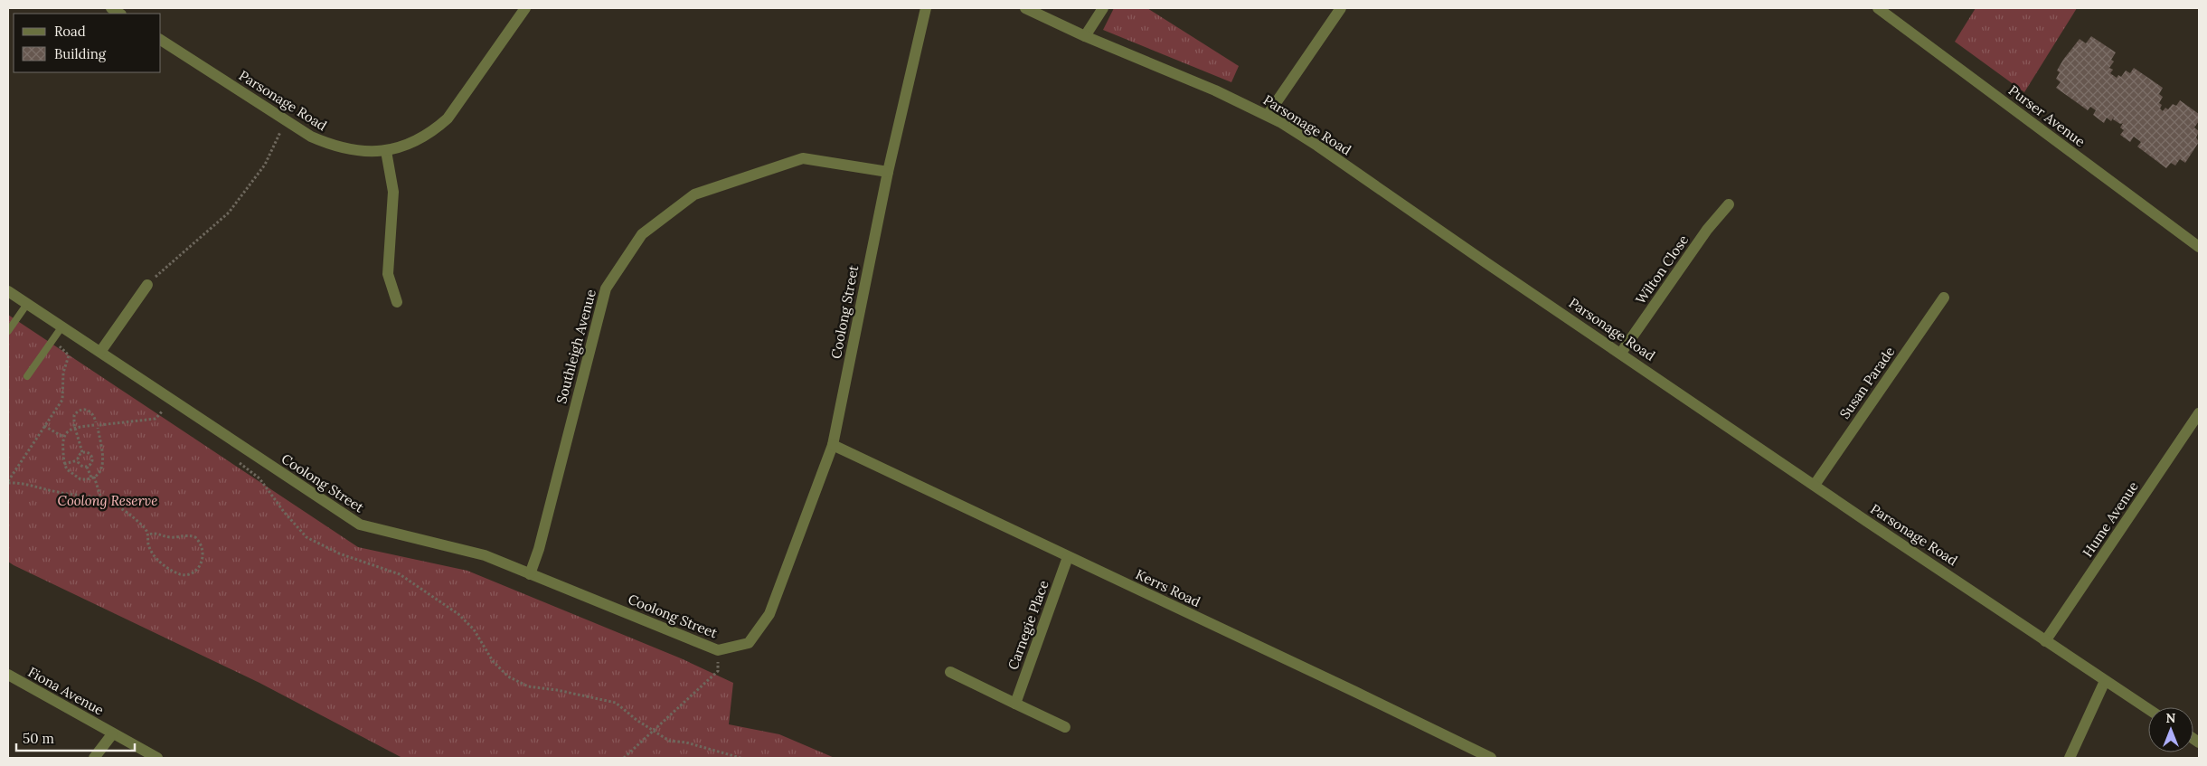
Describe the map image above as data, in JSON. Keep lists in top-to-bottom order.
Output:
{
  "streets": {
    "street": [
      "Parsonage Road",
      "Purser Avenue",
      "Wilton Close",
      "Coolong Street",
      "Southleigh Avenue",
      "Susan Parade",
      "Hume Avenue",
      "Kerrs Road",
      "Carnegie Place",
      "Fiona Avenue"
    ]
  },
  "crossings": [
    ["Parsonage Road", "Wilton Close"],
    ["Parsonage Road", "Susan Parade"],
    ["Parsonage Road", "Hume Avenue"],
    ["Coolong Street", "Southleigh Avenue"],
    ["Coolong Street", "Kerrs Road"],
    ["Kerrs Road", "Carnegie Place"]
  ],
  "parks": ["Coolong Reserve"],
  "legend": ["Road", "Building"],
  "scale_bar": "50 m",
  "north": "top"
}
